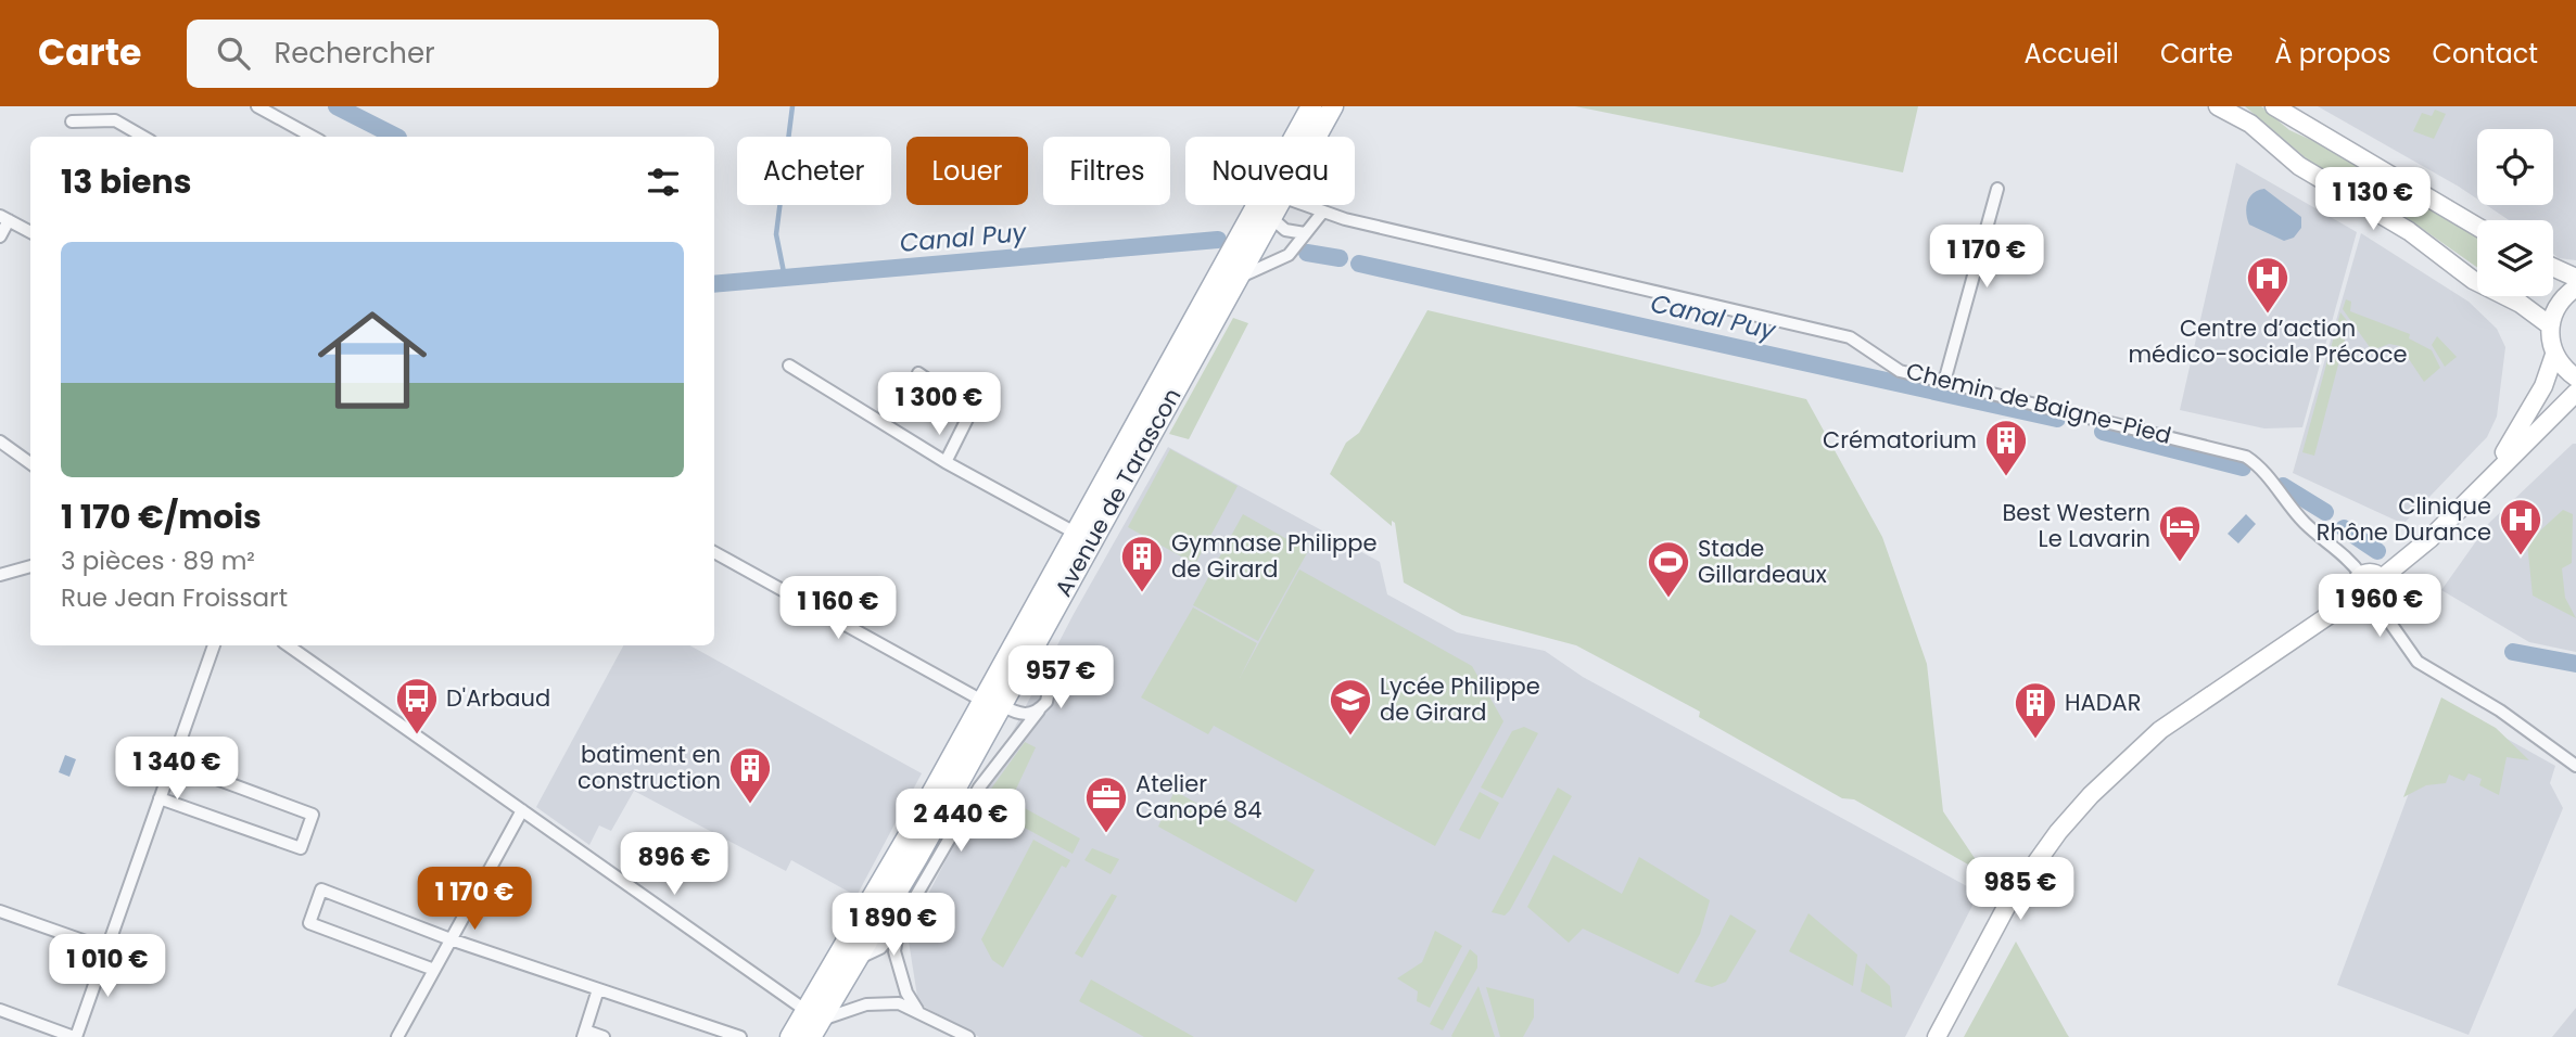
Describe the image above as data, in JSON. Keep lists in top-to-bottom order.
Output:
{
  "streets": {
    "main road": ["Avenue de Tarascon"],
    "street": ["Chemin de Baigne-Pied"]
  },
  "water": ["Canal Puy"],
  "places": {
    "hospital": ["Centre d’action médico-sociale Précoce", "Clinique Rhône Durance"],
    "building": [
      "Crématorium",
      "Gymnase Philippe de Girard",
      "HADAR",
      "batiment en construction"
    ],
    "hotel": ["Best Western Le Lavarin"],
    "sports": ["Stade Gillardeaux"],
    "bus stop": ["D'Arbaud"],
    "school or university": ["Lycée Philippe de Girard"],
    "office": ["Atelier Canopé 84"]
  },
  "page": {
    "header": "Carte",
    "search": "Rechercher",
    "nav": [
      "Accueil",
      "Carte",
      "À propos",
      "Contact"
    ],
    "chip": [
      "Acheter",
      "Louer",
      "Filtres",
      "Nouveau"
    ],
    "heading": "13 biens",
    "price": [
      "1 130 €",
      "1 170 €",
      "1 300 €",
      "1 960 €",
      "1 160 €",
      "957 €",
      "1 340 €",
      "2 440 €",
      "896 €",
      "985 €",
      "1 170 €",
      "1 890 €",
      "1 010 €"
    ],
    "list": [
      {
        "name": "1 170 €/mois",
        "note": "3 pièces · 89 m² · Rue Jean Froissart"
      }
    ]
  }
}
